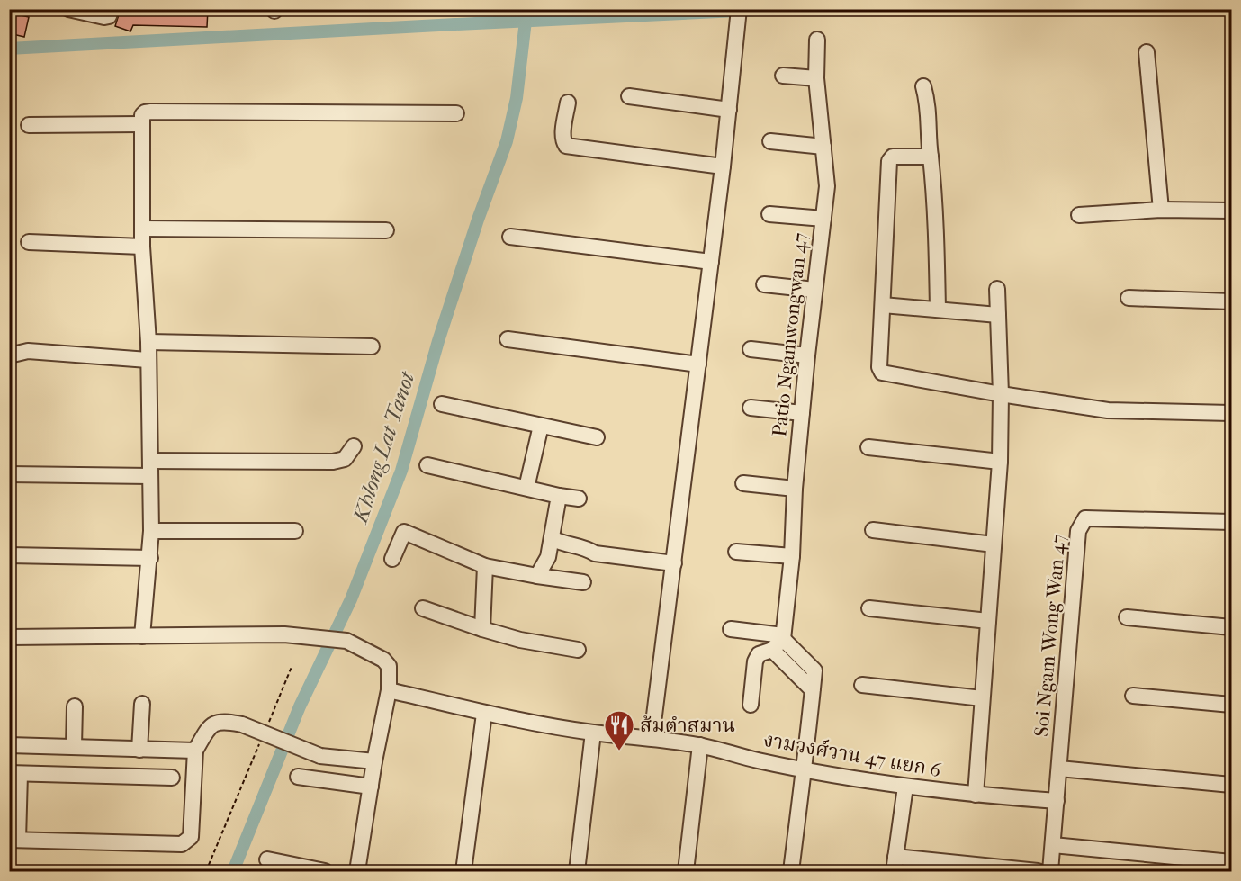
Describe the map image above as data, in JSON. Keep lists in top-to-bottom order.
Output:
{
  "streets": {
    "street": ["Patio Ngamwongwan 47", "Soi Ngam Wong Wan 47", "งามวงศ์วาน 47 แยก 6"]
  },
  "crossings": [
    ["Soi Ngam Wong Wan 47", "งามวงศ์วาน 47 แยก 6"]
  ],
  "water": ["Khlong Lat Tanot"],
  "places": {
    "restaurant": ["ส้มตำสมาน"]
  }
}
